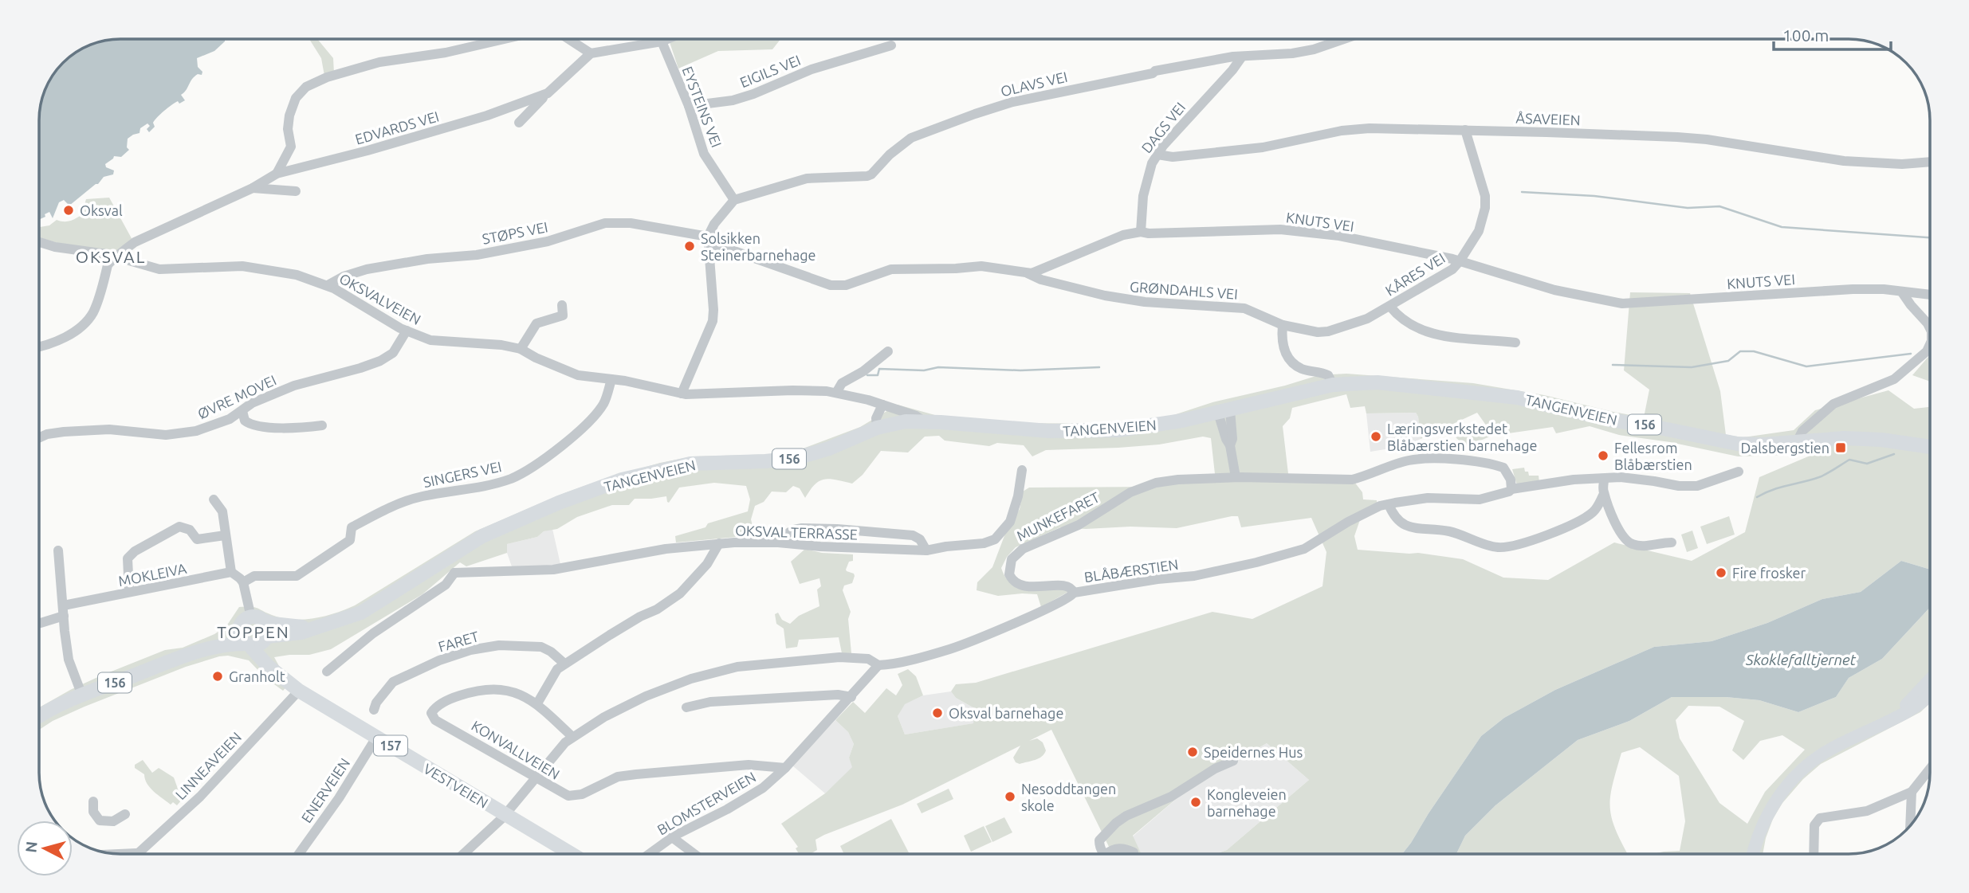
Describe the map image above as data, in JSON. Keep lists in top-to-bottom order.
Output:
{
  "streets": {
    "main road": [
      "TANGENVEIEN",
      "156",
      "157",
      "VESTVEIEN"
    ],
    "street": [
      "EIGILS VEI",
      "OLAVS VEI",
      "EYSTEINS VEI",
      "ÅSAVEIEN",
      "EDVARDS VEI",
      "DAGS VEI",
      "KNUTS VEI",
      "STØPS VEI",
      "KÅRES VEI",
      "GRØNDAHLS VEI",
      "OKSVALVEIEN",
      "ØVRE MOVEI",
      "SINGERS VEI",
      "MUNKEFARET",
      "OKSVAL TERRASSE",
      "BLÅBÆRSTIEN",
      "MOKLEIVA",
      "FARET",
      "KONVALLVEIEN",
      "LINNEAVEIEN",
      "ENERVEIEN",
      "BLOMSTERVEIEN"
    ]
  },
  "crossings": [
    ["EIGILS VEI", "EYSTEINS VEI"],
    ["OLAVS VEI", "EYSTEINS VEI"],
    ["OLAVS VEI", "DAGS VEI"],
    ["ÅSAVEIEN", "DAGS VEI"],
    ["ÅSAVEIEN", "KÅRES VEI"],
    ["EDVARDS VEI", "OKSVALVEIEN"],
    ["DAGS VEI", "KNUTS VEI"],
    ["KNUTS VEI", "STØPS VEI"],
    ["KNUTS VEI", "KÅRES VEI"],
    ["KNUTS VEI", "GRØNDAHLS VEI"],
    ["STØPS VEI", "OKSVALVEIEN"],
    ["KÅRES VEI", "GRØNDAHLS VEI"],
    ["OKSVALVEIEN", "ØVRE MOVEI"],
    ["OKSVALVEIEN", "TANGENVEIEN"],
    ["OKSVALVEIEN", "SINGERS VEI"],
    ["TANGENVEIEN", "156"],
    ["TANGENVEIEN", "VESTVEIEN"],
    ["156", "VESTVEIEN"],
    ["MUNKEFARET", "BLÅBÆRSTIEN"],
    ["BLÅBÆRSTIEN", "BLOMSTERVEIEN"],
    ["KONVALLVEIEN", "BLOMSTERVEIEN"],
    ["LINNEAVEIEN", "VESTVEIEN"],
    ["VESTVEIEN", "ENERVEIEN"]
  ],
  "districts": ["OKSVAL", "TOPPEN"],
  "water": ["Skoklefalltjernet"],
  "places": {
    "other": [
      "Oksval",
      "Solsikken Steinerbarnehage",
      "Læringsverkstedet Blåbærstien barnehage",
      "Fellesrom Blåbærstien",
      "Fire frosker",
      "Granholt",
      "Oksval barnehage",
      "Speidernes Hus",
      "Nesoddtangen skole",
      "Kongleveien barnehage"
    ],
    "transit": ["Dalsbergstien"]
  },
  "scale_bar": "100 m",
  "north": "left"
}
